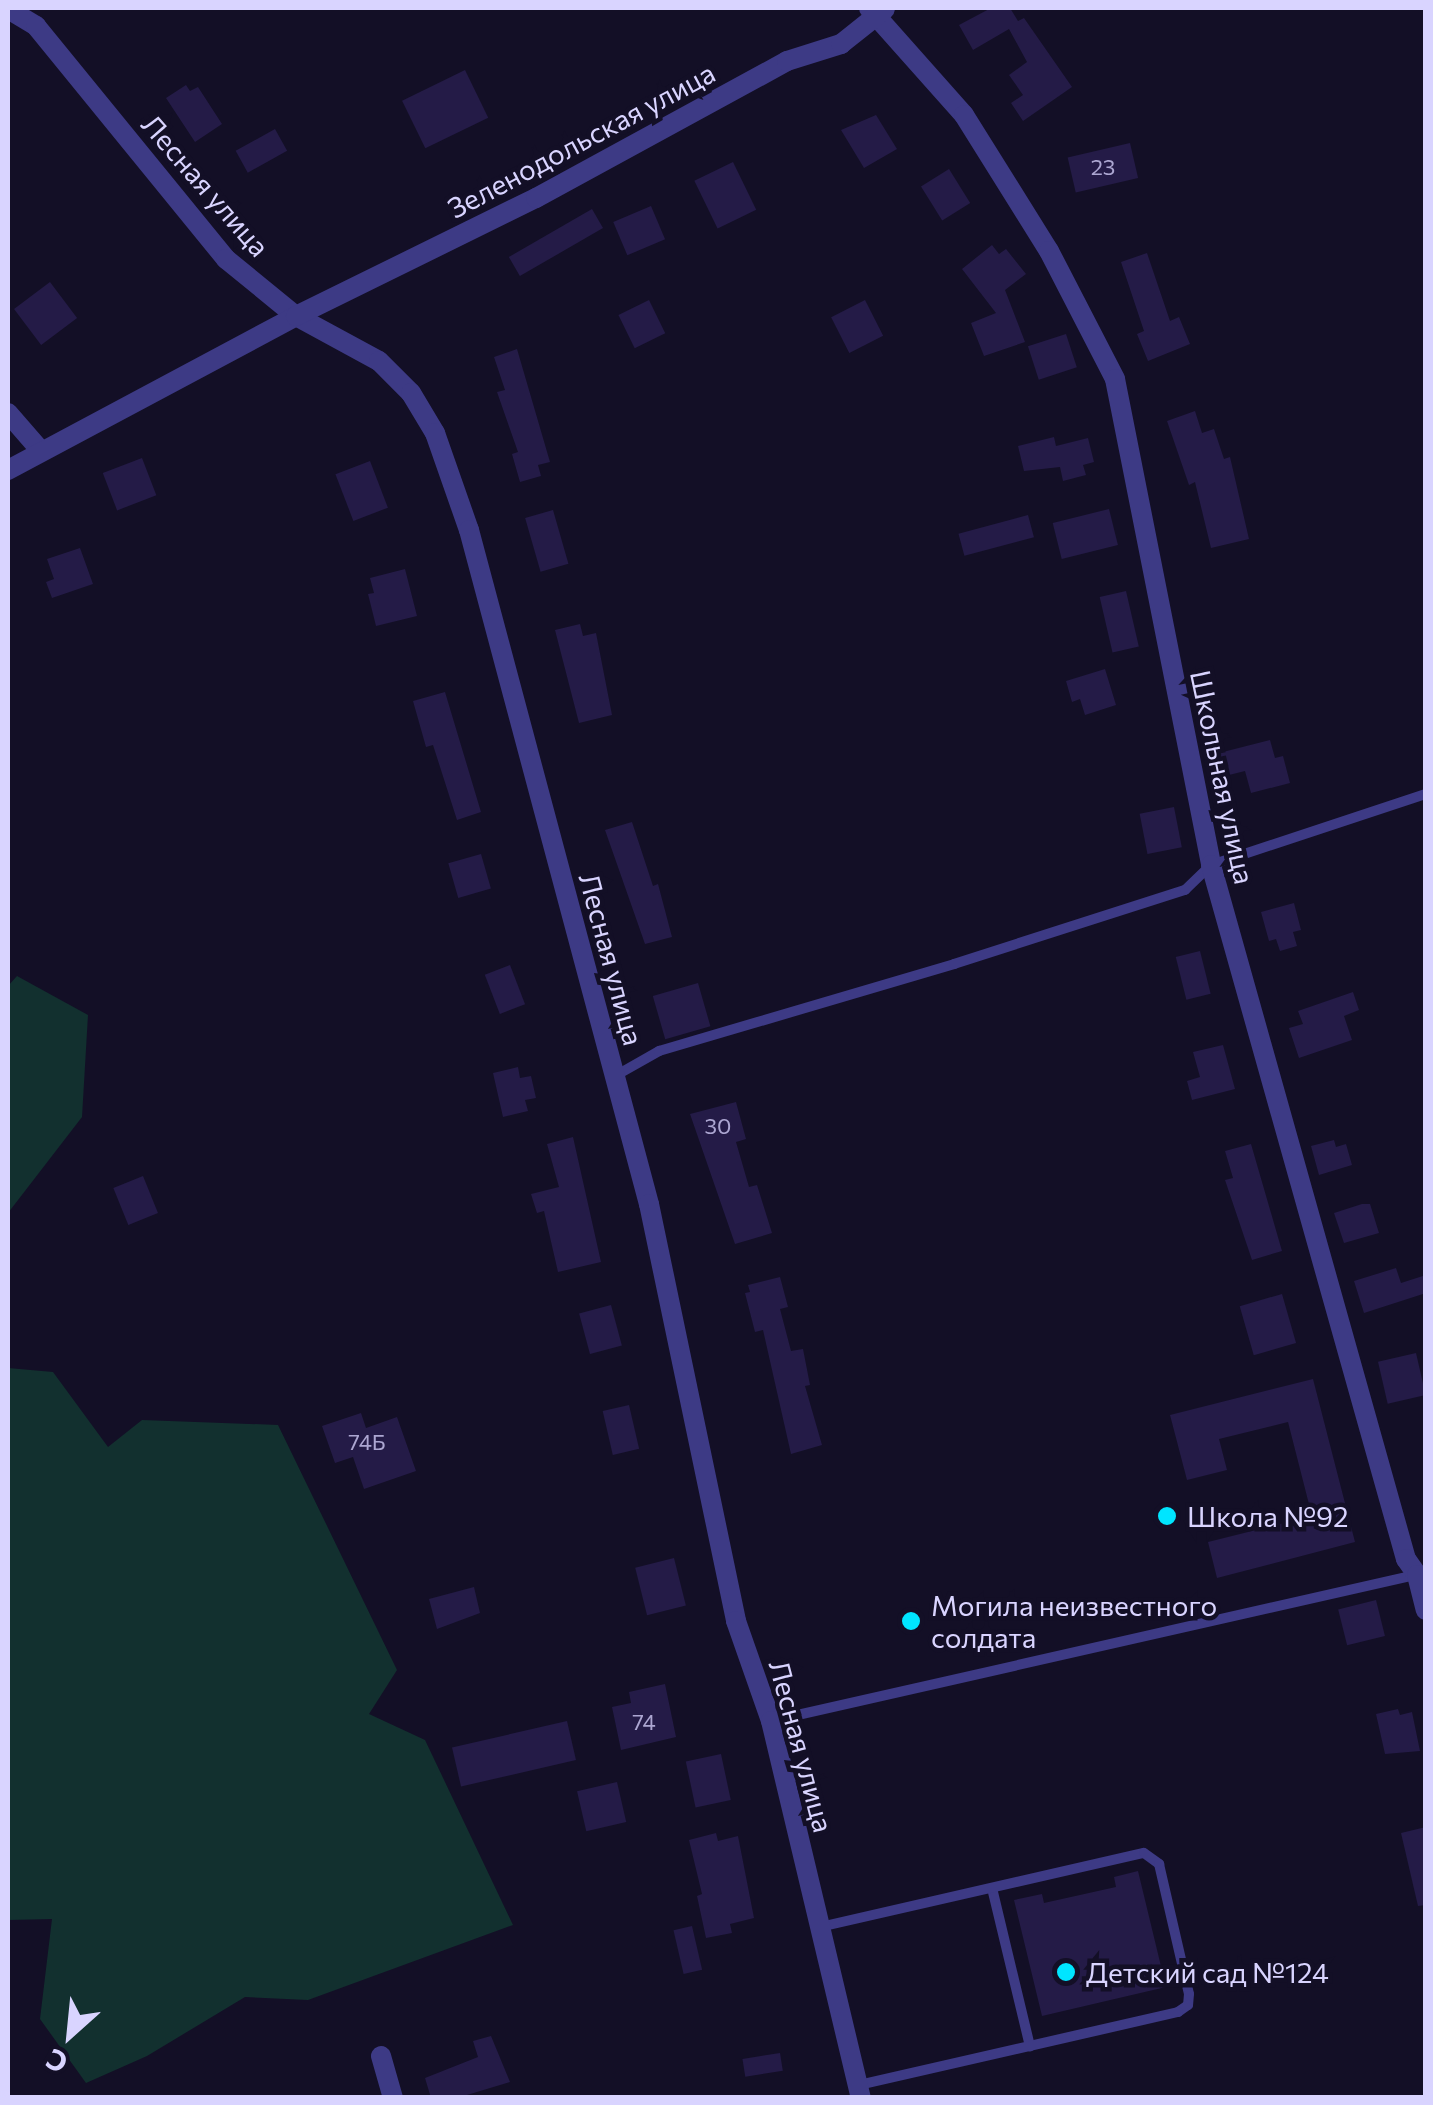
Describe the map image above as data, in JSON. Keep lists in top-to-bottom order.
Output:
{
  "streets": {
    "street": ["Зеленодольская улица", "Лесная улица", "Школьная улица"]
  },
  "crossings": [
    ["Зеленодольская улица", "Лесная улица"],
    ["Зеленодольская улица", "Школьная улица"]
  ],
  "places": ["Школа №92", "Могила неизвестного солдата", "Детский сад №124"],
  "house_numbers": [
    "23",
    "30",
    "74Б",
    "74"
  ],
  "north": "bottom left"
}
